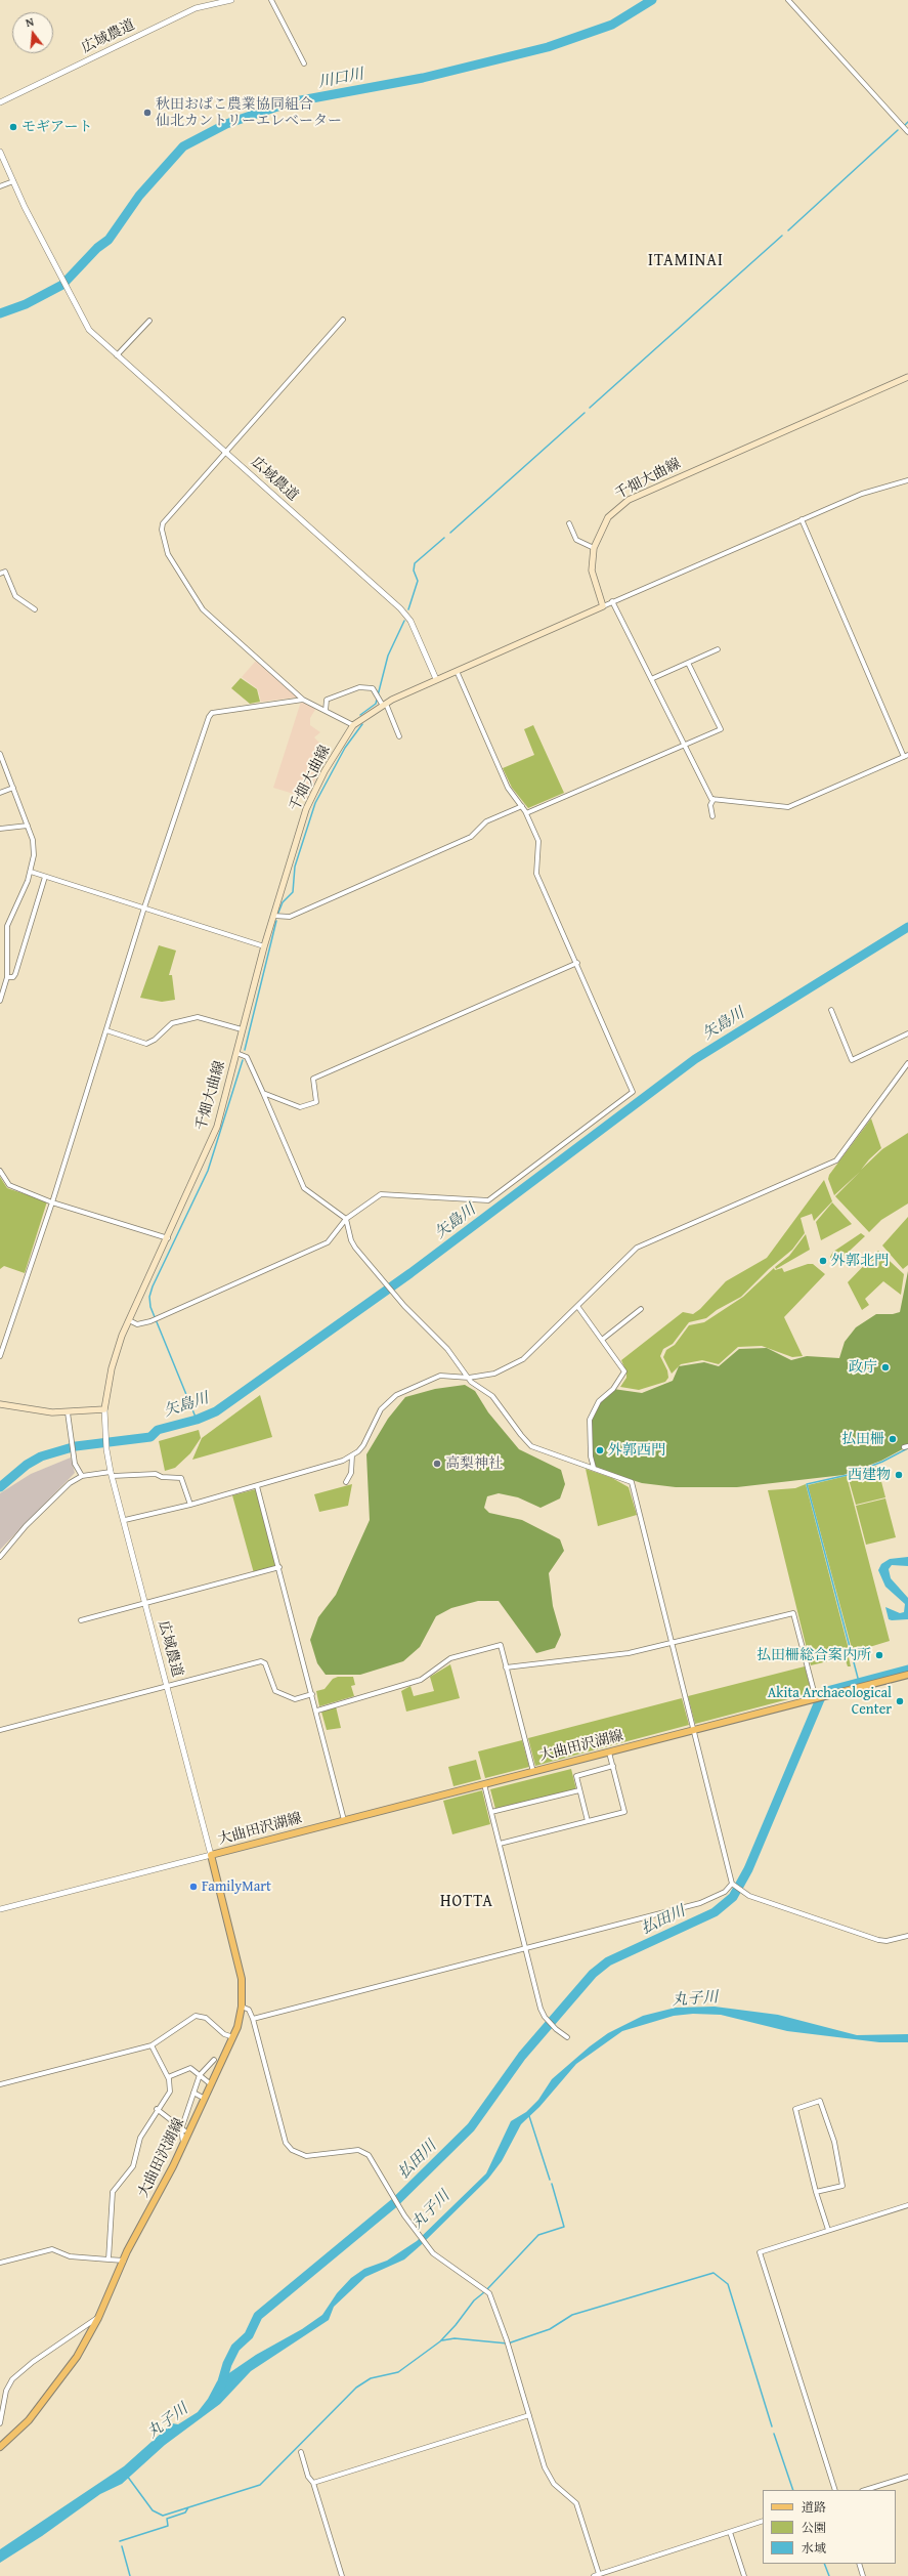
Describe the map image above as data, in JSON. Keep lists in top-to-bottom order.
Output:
{
  "streets": {
    "main road": ["千畑大曲線", "大曲田沢湖線"],
    "street": ["広域農道"]
  },
  "crossings": [
    ["広域農道", "千畑大曲線"],
    ["広域農道", "大曲田沢湖線"]
  ],
  "districts": ["ITAMINAI", "HOTTA"],
  "water": [
    "川口川",
    "矢島川",
    "払田川",
    "丸子川"
  ],
  "places": [
    "秋田おばこ農業協同組合 仙北カントリーエレベーター",
    "モギアート",
    "外郭北門",
    "政庁",
    "払田柵",
    "外郭西門",
    "高梨神社",
    "西建物",
    "払田柵総合案内所",
    "Akita Archaeological Center",
    "FamilyMart"
  ],
  "legend": ["道路", "公園", "水域"],
  "north": "top"
}
